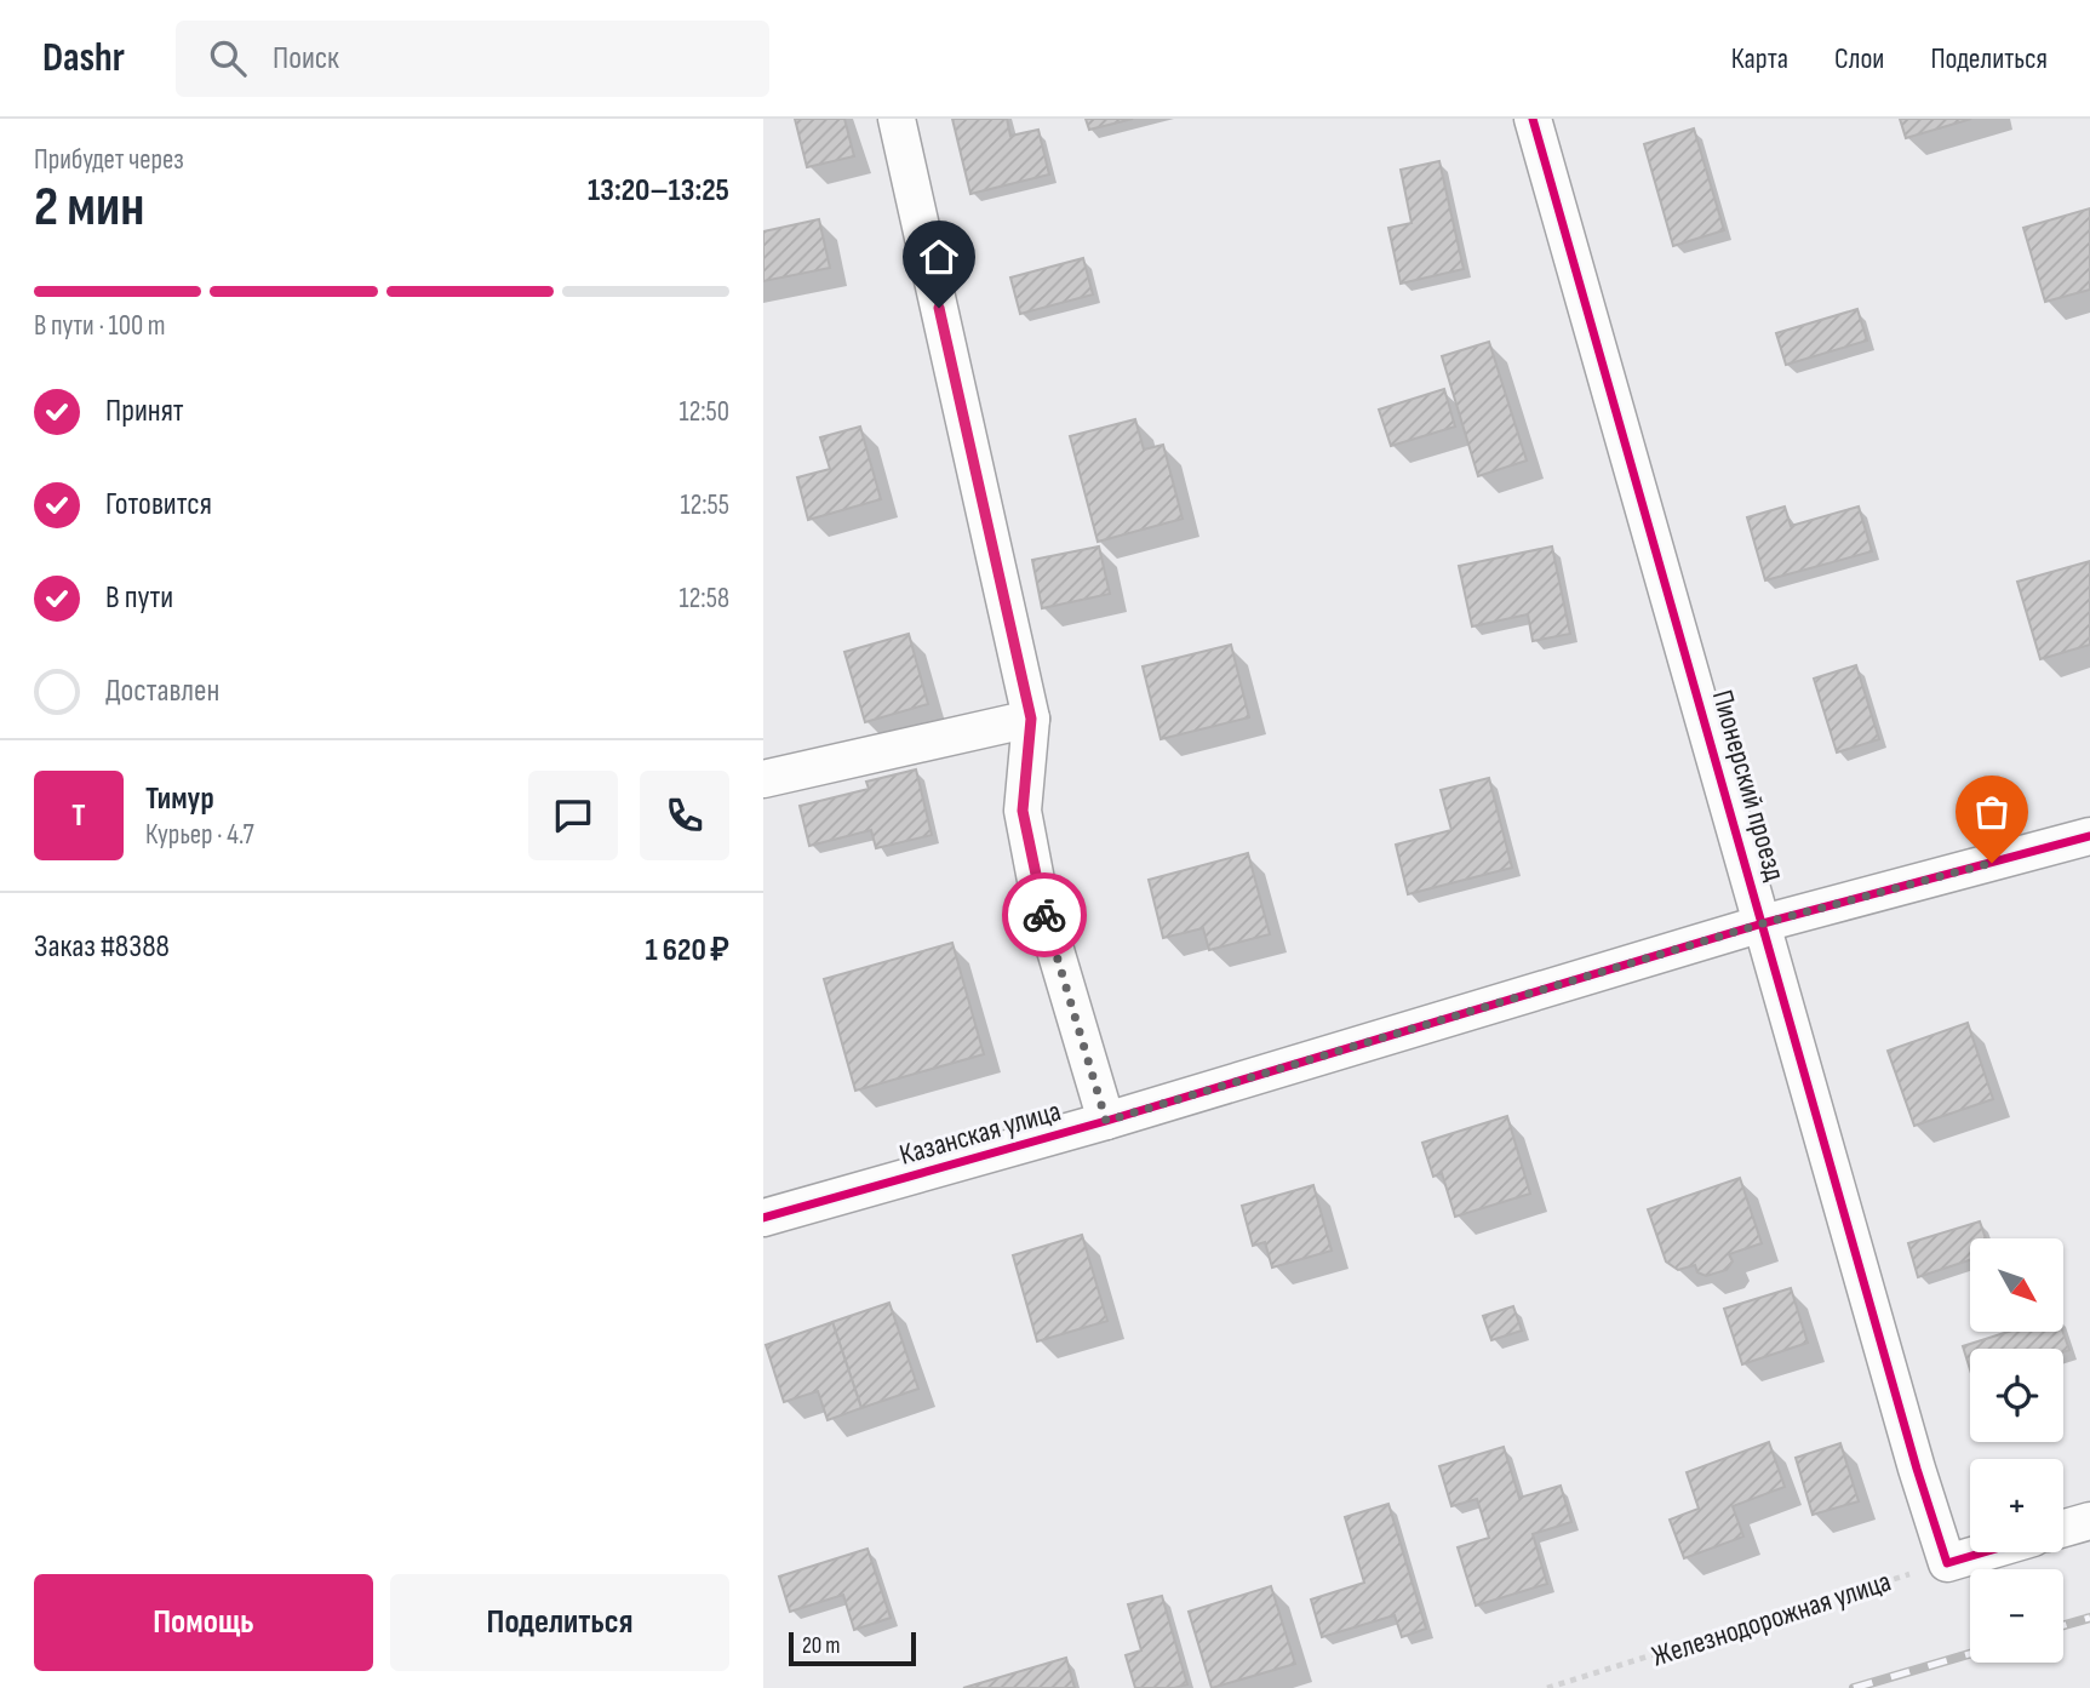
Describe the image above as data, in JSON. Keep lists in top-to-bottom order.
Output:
{
  "streets": {
    "street": ["Пионерский проезд", "Казанская улица"],
    "path": ["Железнодорожная улица"]
  },
  "crossings": [
    ["Пионерский проезд", "Казанская улица"],
    ["Пионерский проезд", "Железнодорожная улица"]
  ],
  "scale_bar": "20 m",
  "north": "bottom right",
  "page": {
    "header": "Dashr",
    "search": "Поиск",
    "nav": ["Карта", "Слои", "Поделиться"],
    "heading": ["2 мин", "Прибудет через", "13:20–13:25"],
    "panel": [
      "Тимур",
      "Курьер · 4.7",
      "Заказ #8388",
      "1 620 ₽"
    ],
    "bar": "В пути · 100 m",
    "list": [
      ["Принят", "12:50"],
      ["Готовится", "12:55"],
      ["В пути", "12:58"],
      "Доставлен"
    ],
    "round": "Т",
    "map_buttons": ["+", "−"],
    "buttons": ["Помощь", "Поделиться"],
    "scale": "20 m"
  }
}
